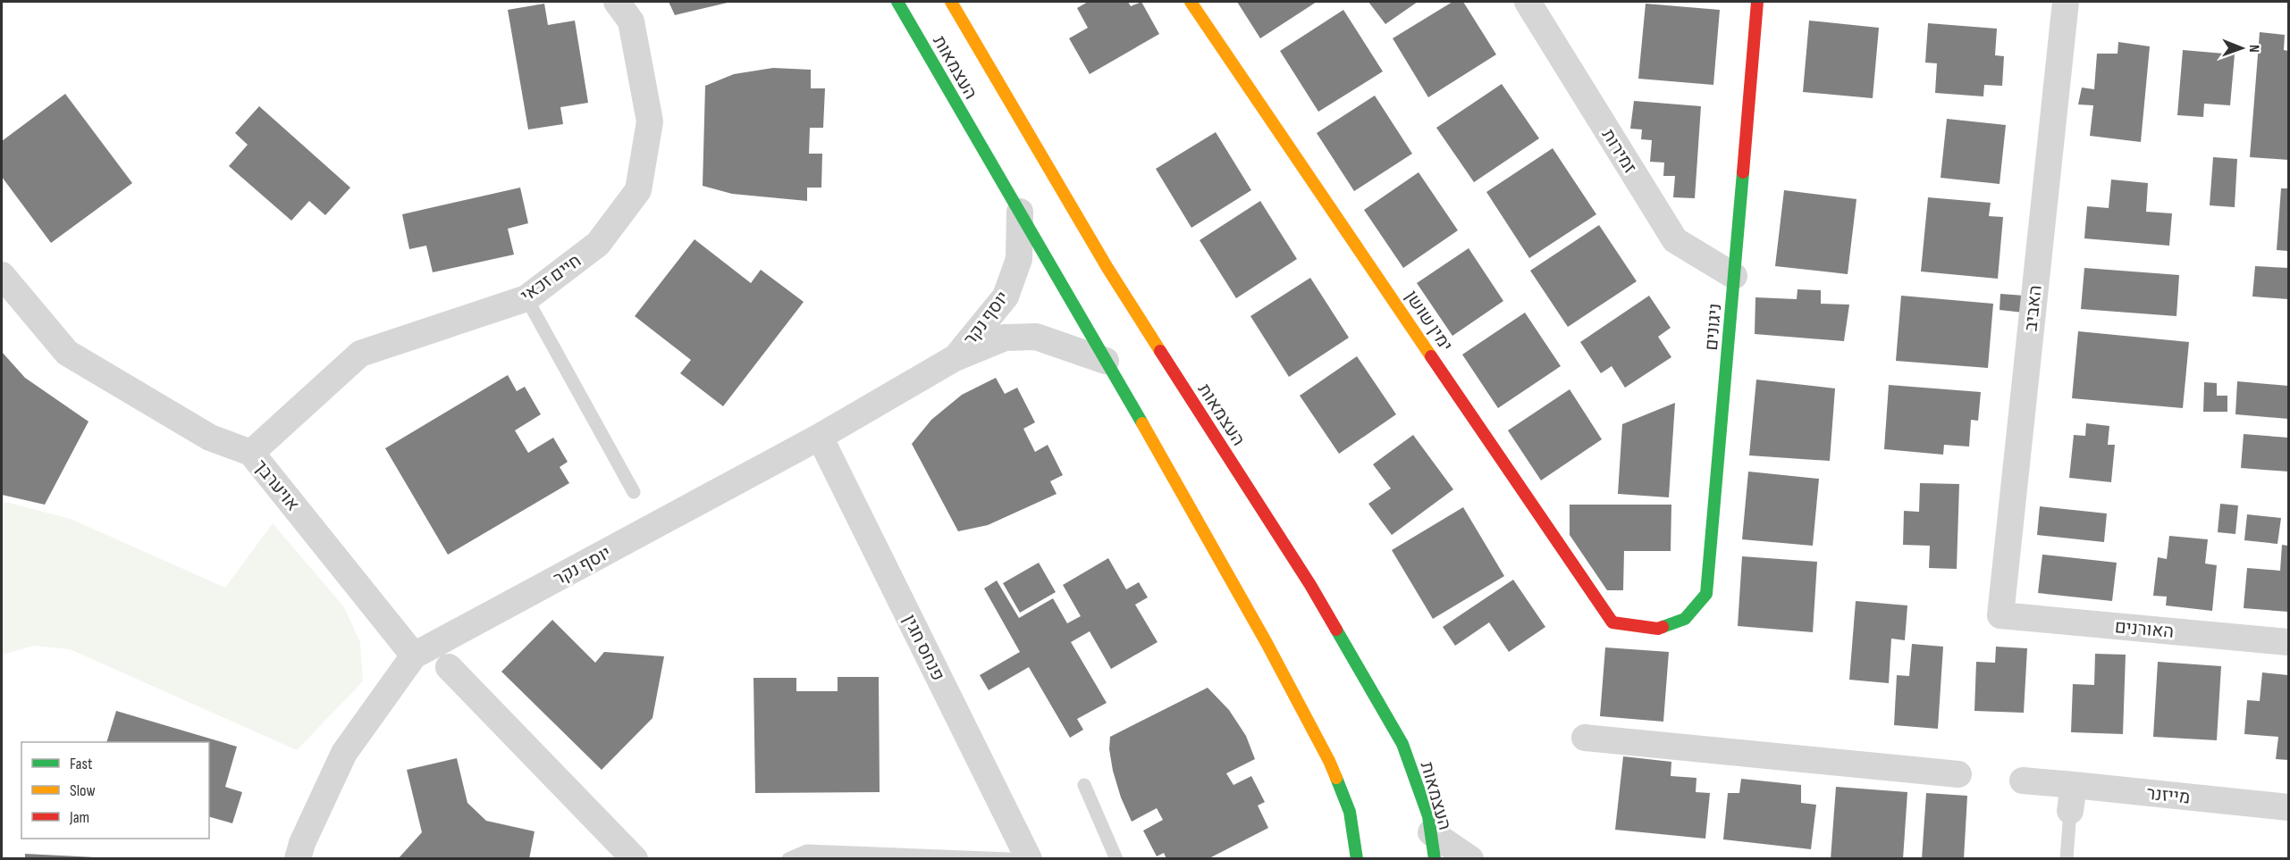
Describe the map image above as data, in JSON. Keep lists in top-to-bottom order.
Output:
{
  "streets": {
    "main road": ["העצמאות", "ימין שושן", "ניגונים"],
    "street": [
      "זמירות",
      "חיים זכאי",
      "האביב",
      "יוסף נקר",
      "אויערבך",
      "האורנים",
      "פנחס חגין",
      "מייזנר"
    ]
  },
  "crossings": [
    ["העצמאות", "יוסף נקר"],
    ["זמירות", "ניגונים"],
    ["חיים זכאי", "אויערבך"],
    ["האביב", "האורנים"],
    ["יוסף נקר", "אויערבך"],
    ["יוסף נקר", "פנחס חגין"],
    ["ימין שושן", "ניגונים"]
  ],
  "legend": ["Fast", "Slow", "Jam"],
  "north": "right"
}
